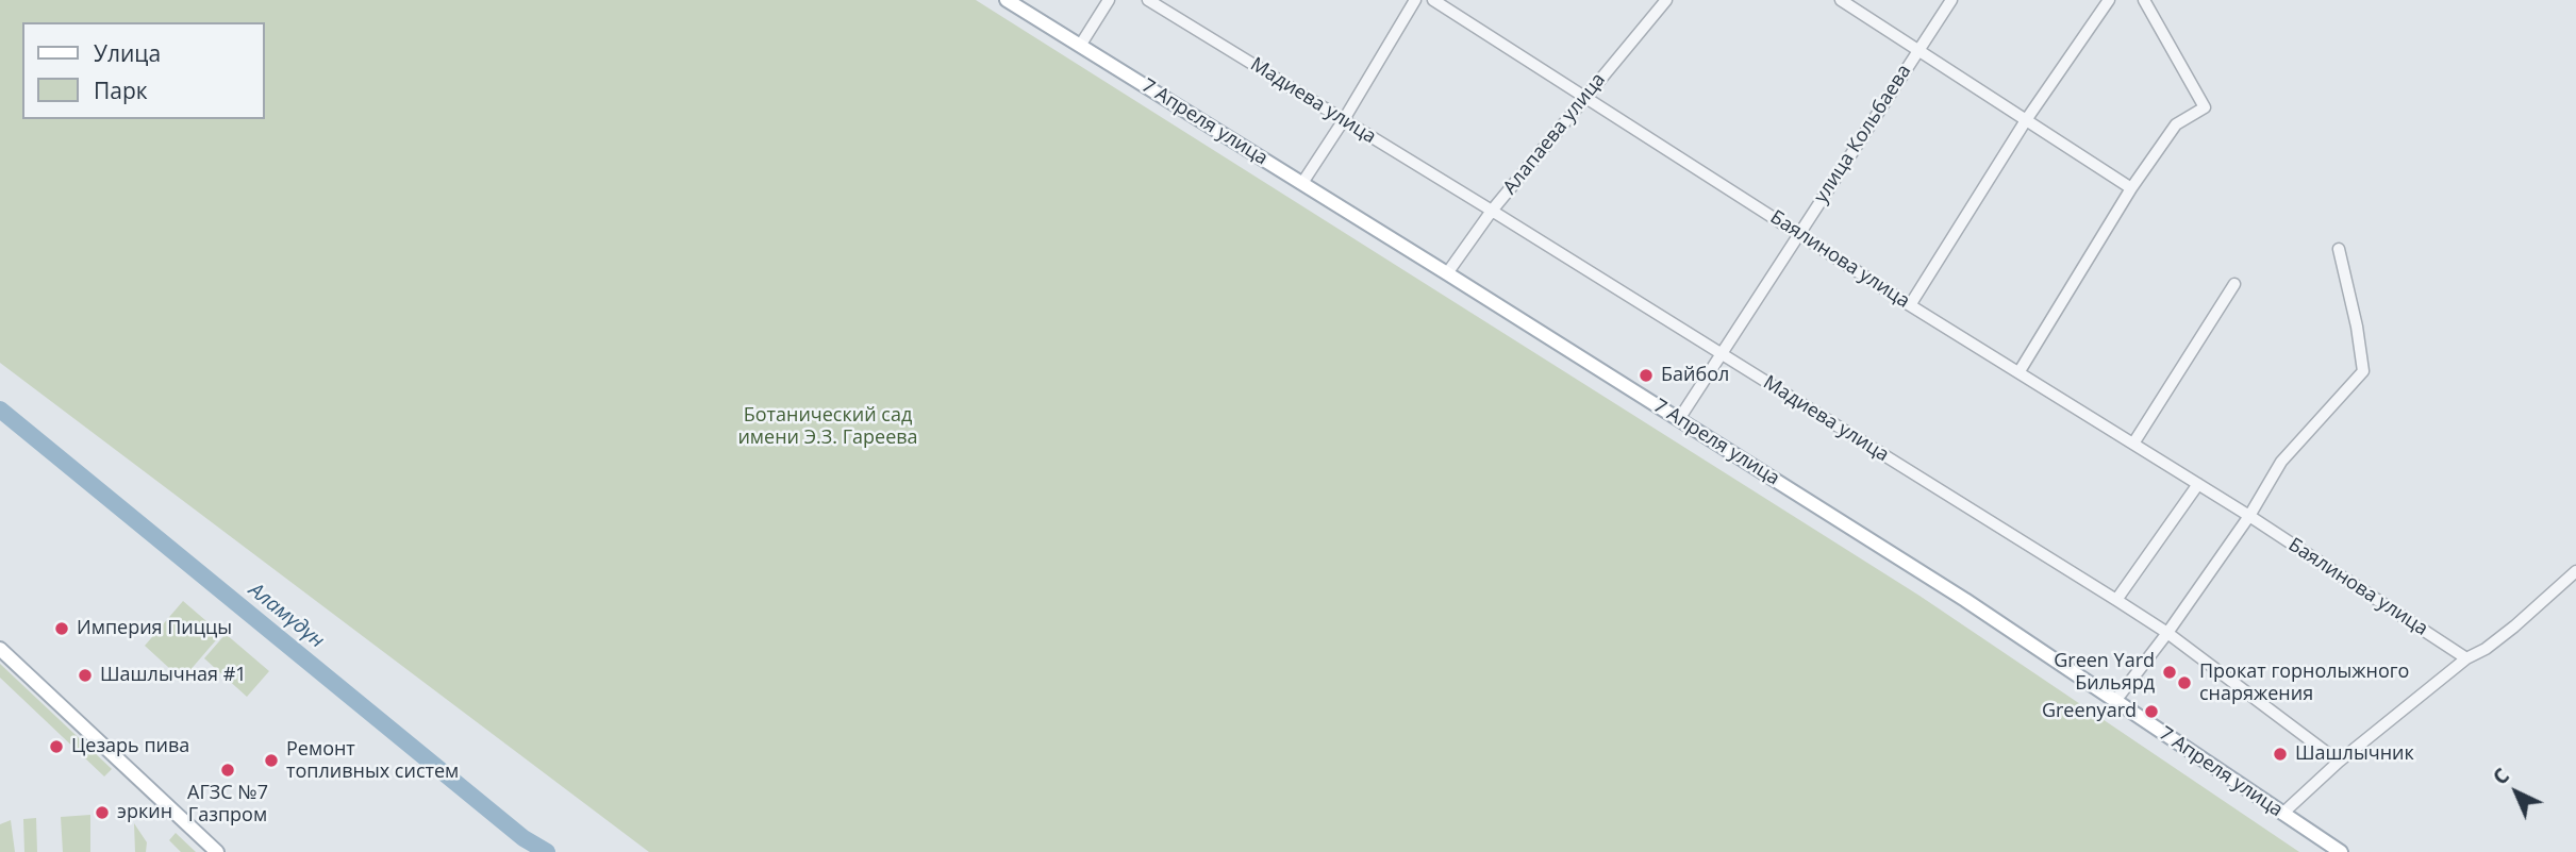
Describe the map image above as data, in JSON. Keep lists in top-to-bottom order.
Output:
{
  "streets": {
    "main road": ["7 Апреля улица"],
    "street": [
      "Мадиева улица",
      "Алапаева улица",
      "улица Кольбаева",
      "Баялинова улица"
    ]
  },
  "crossings": [
    ["Мадиева улица", "Алапаева улица"],
    ["Мадиева улица", "улица Кольбаева"],
    ["7 Апреля улица", "Алапаева улица"],
    ["7 Апреля улица", "улица Кольбаева"],
    ["Алапаева улица", "Баялинова улица"],
    ["улица Кольбаева", "Баялинова улица"]
  ],
  "water": ["Аламүдүн"],
  "parks": ["Ботанический сад имени Э.З. Гареева"],
  "places": [
    "Байбол",
    "Империя Пиццы",
    "Green Yard Бильярд",
    "Шашлычная #1",
    "Прокат горнолыжного снаряжения",
    "Greenyard",
    "Цезарь пива",
    "Шашлычник",
    "Ремонт топливных систем",
    "АГЗС №7 Газпром",
    "эркин"
  ],
  "legend": ["Улица", "Парк"],
  "north": "top left"
}
